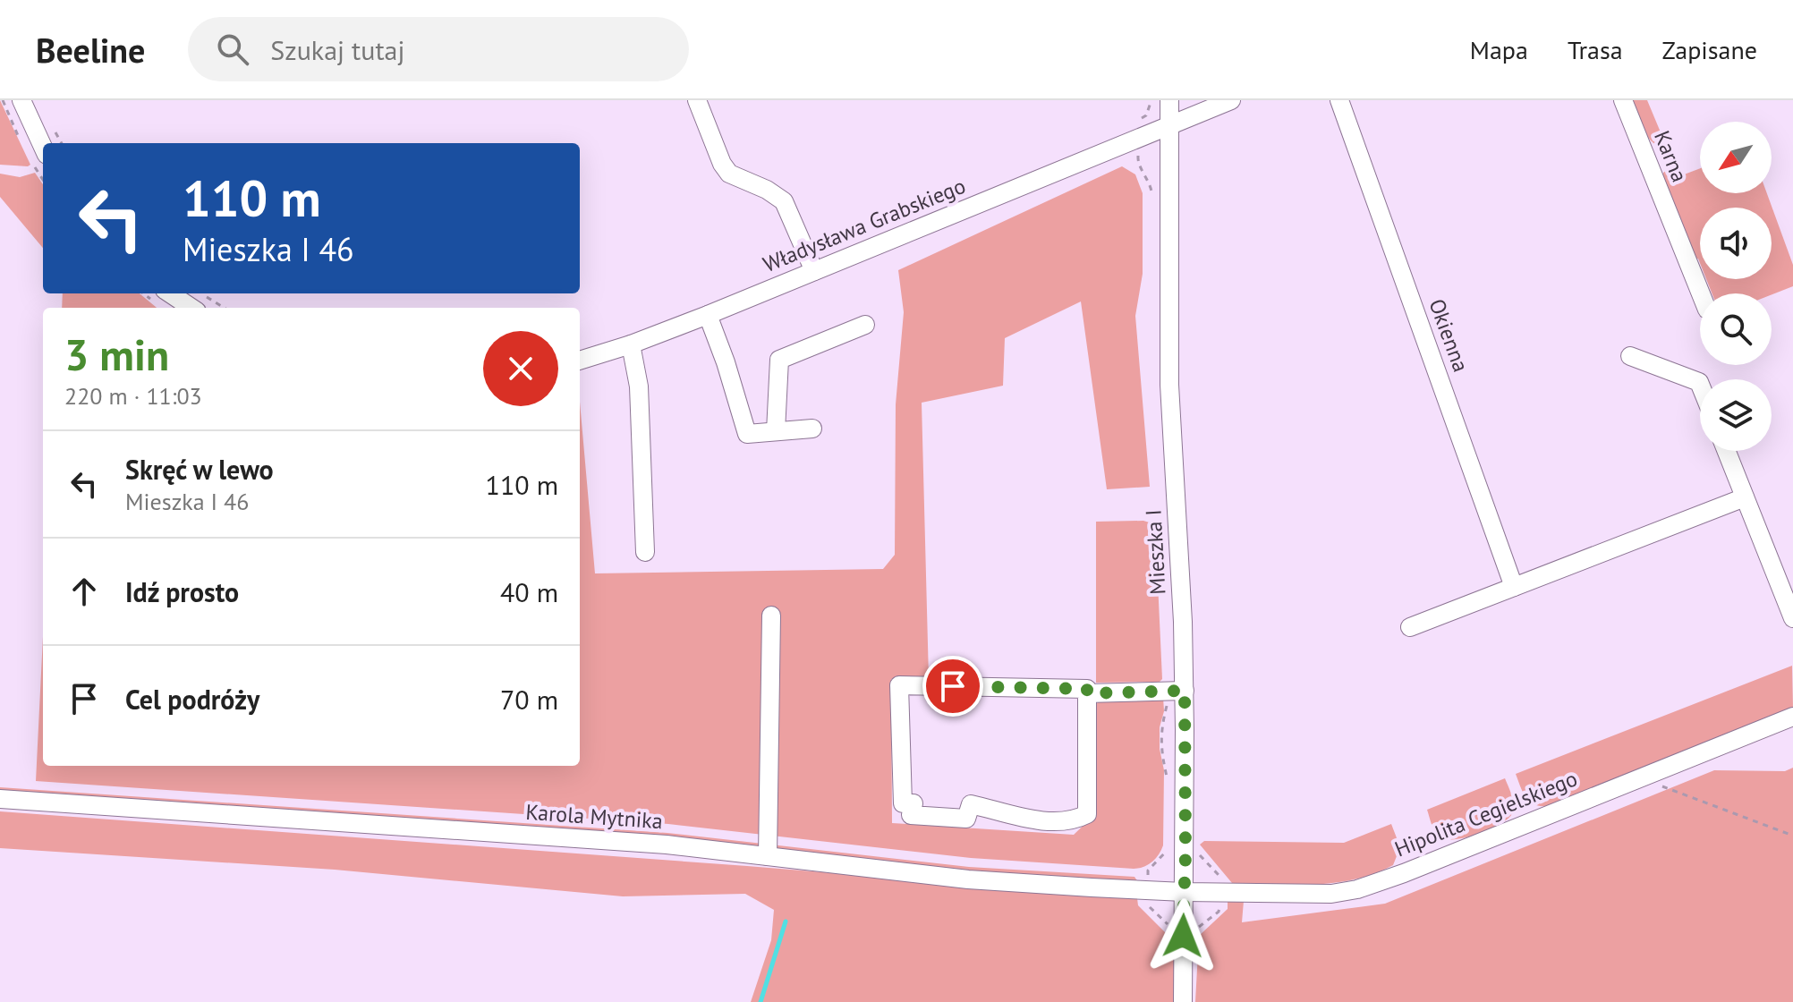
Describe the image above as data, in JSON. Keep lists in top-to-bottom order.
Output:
{
  "streets": {
    "street": [
      "Karna",
      "Władysława Grabskiego",
      "Okienna",
      "Mieszka I",
      "Hipolita Cegielskiego",
      "Karola Mytnika"
    ]
  },
  "crossings": [
    ["Władysława Grabskiego", "Mieszka I"],
    ["Mieszka I", "Hipolita Cegielskiego"],
    ["Mieszka I", "Karola Mytnika"],
    ["Hipolita Cegielskiego", "Karola Mytnika"]
  ],
  "north": "bottom left",
  "page": {
    "header": "Beeline",
    "search": "Szukaj tutaj",
    "nav": ["Mapa", "Trasa", "Zapisane"],
    "turn": ["110 m", "Mieszka I 46"],
    "heading": ["3 min", "220 m · 11:03"],
    "list": [
      {
        "name": "Skręć w lewo",
        "note": "Mieszka I 46",
        "value": "110 m"
      },
      {
        "name": "Idź prosto",
        "value": "40 m"
      },
      {
        "name": "Cel podróży",
        "value": "70 m"
      }
    ]
  }
}
